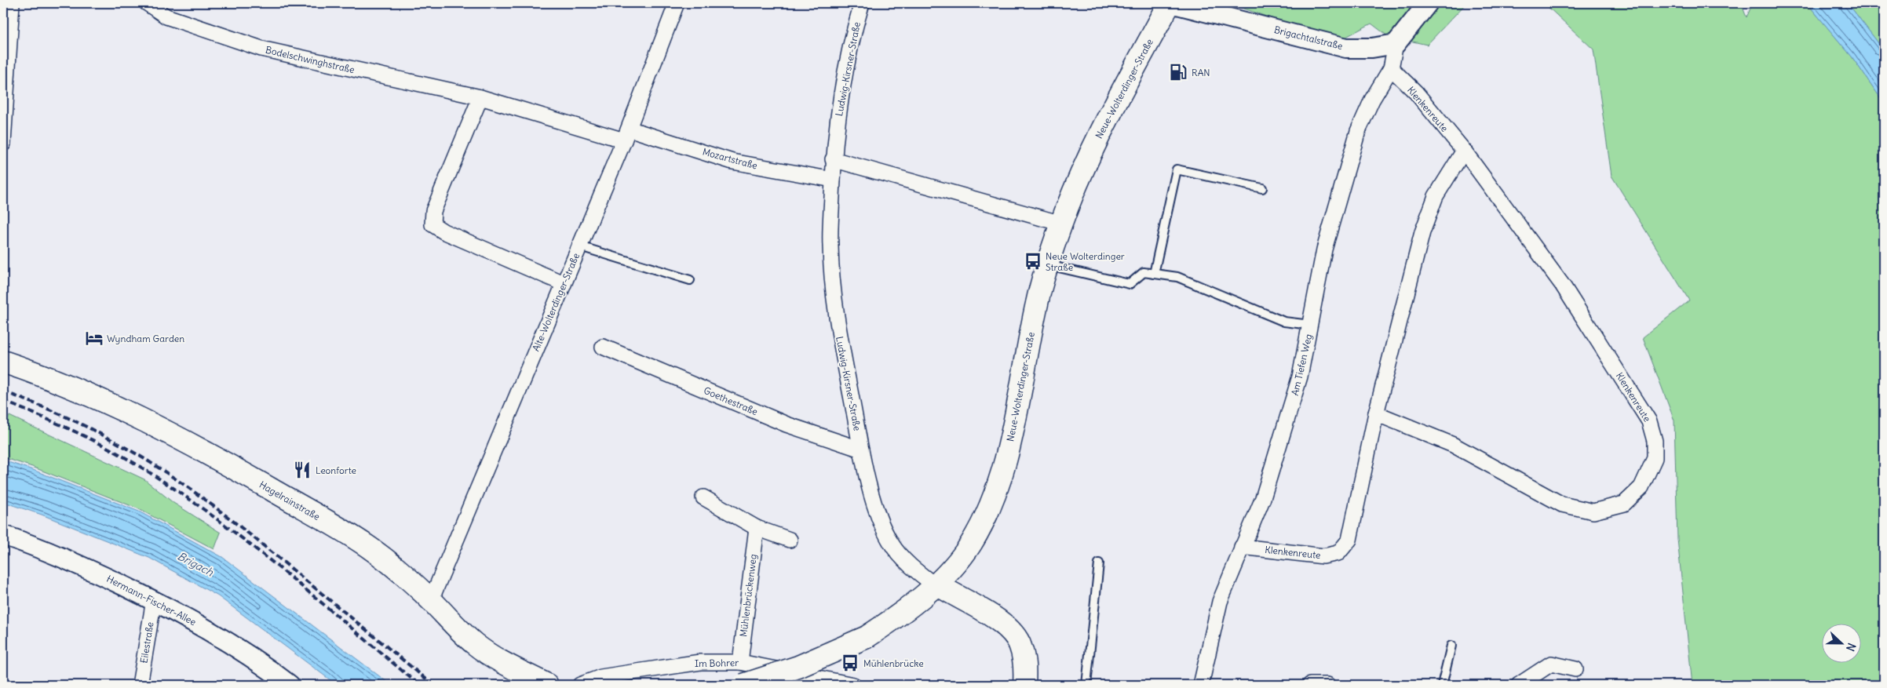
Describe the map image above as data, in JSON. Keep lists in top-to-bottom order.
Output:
{
  "streets": {
    "main road": ["Neue-Wolterdinger-Straße", "Hagelrainstraße"],
    "street": [
      "Brigachtalstraße",
      "Bodelschwinghstraße",
      "Ludwig-Kirsner-Straße",
      "Klenkenreute",
      "Mozartstraße",
      "Alte-Wolterdinger-Straße",
      "Am Tiefen Weg",
      "Goethestraße",
      "Mühlenbrückenweg",
      "Hermann-Fischer-Allee",
      "Eilestraße",
      "Im Bohrer"
    ]
  },
  "crossings": [
    ["Brigachtalstraße", "Neue-Wolterdinger-Straße"],
    ["Brigachtalstraße", "Am Tiefen Weg"],
    ["Bodelschwinghstraße", "Mozartstraße"],
    ["Bodelschwinghstraße", "Alte-Wolterdinger-Straße"],
    ["Ludwig-Kirsner-Straße", "Neue-Wolterdinger-Straße"],
    ["Ludwig-Kirsner-Straße", "Mozartstraße"],
    ["Ludwig-Kirsner-Straße", "Goethestraße"],
    ["Klenkenreute", "Am Tiefen Weg"],
    ["Mozartstraße", "Alte-Wolterdinger-Straße"],
    ["Alte-Wolterdinger-Straße", "Hagelrainstraße"],
    ["Mühlenbrückenweg", "Im Bohrer"],
    ["Hermann-Fischer-Allee", "Eilestraße"]
  ],
  "water": ["Brigach"],
  "places": {
    "fuel station": ["RAN"],
    "bus stop": ["Neue Wolterdinger Straße", "Mühlenbrücke"],
    "hotel": ["Wyndham Garden"],
    "restaurant": ["Leonforte"]
  },
  "north": "right"
}
